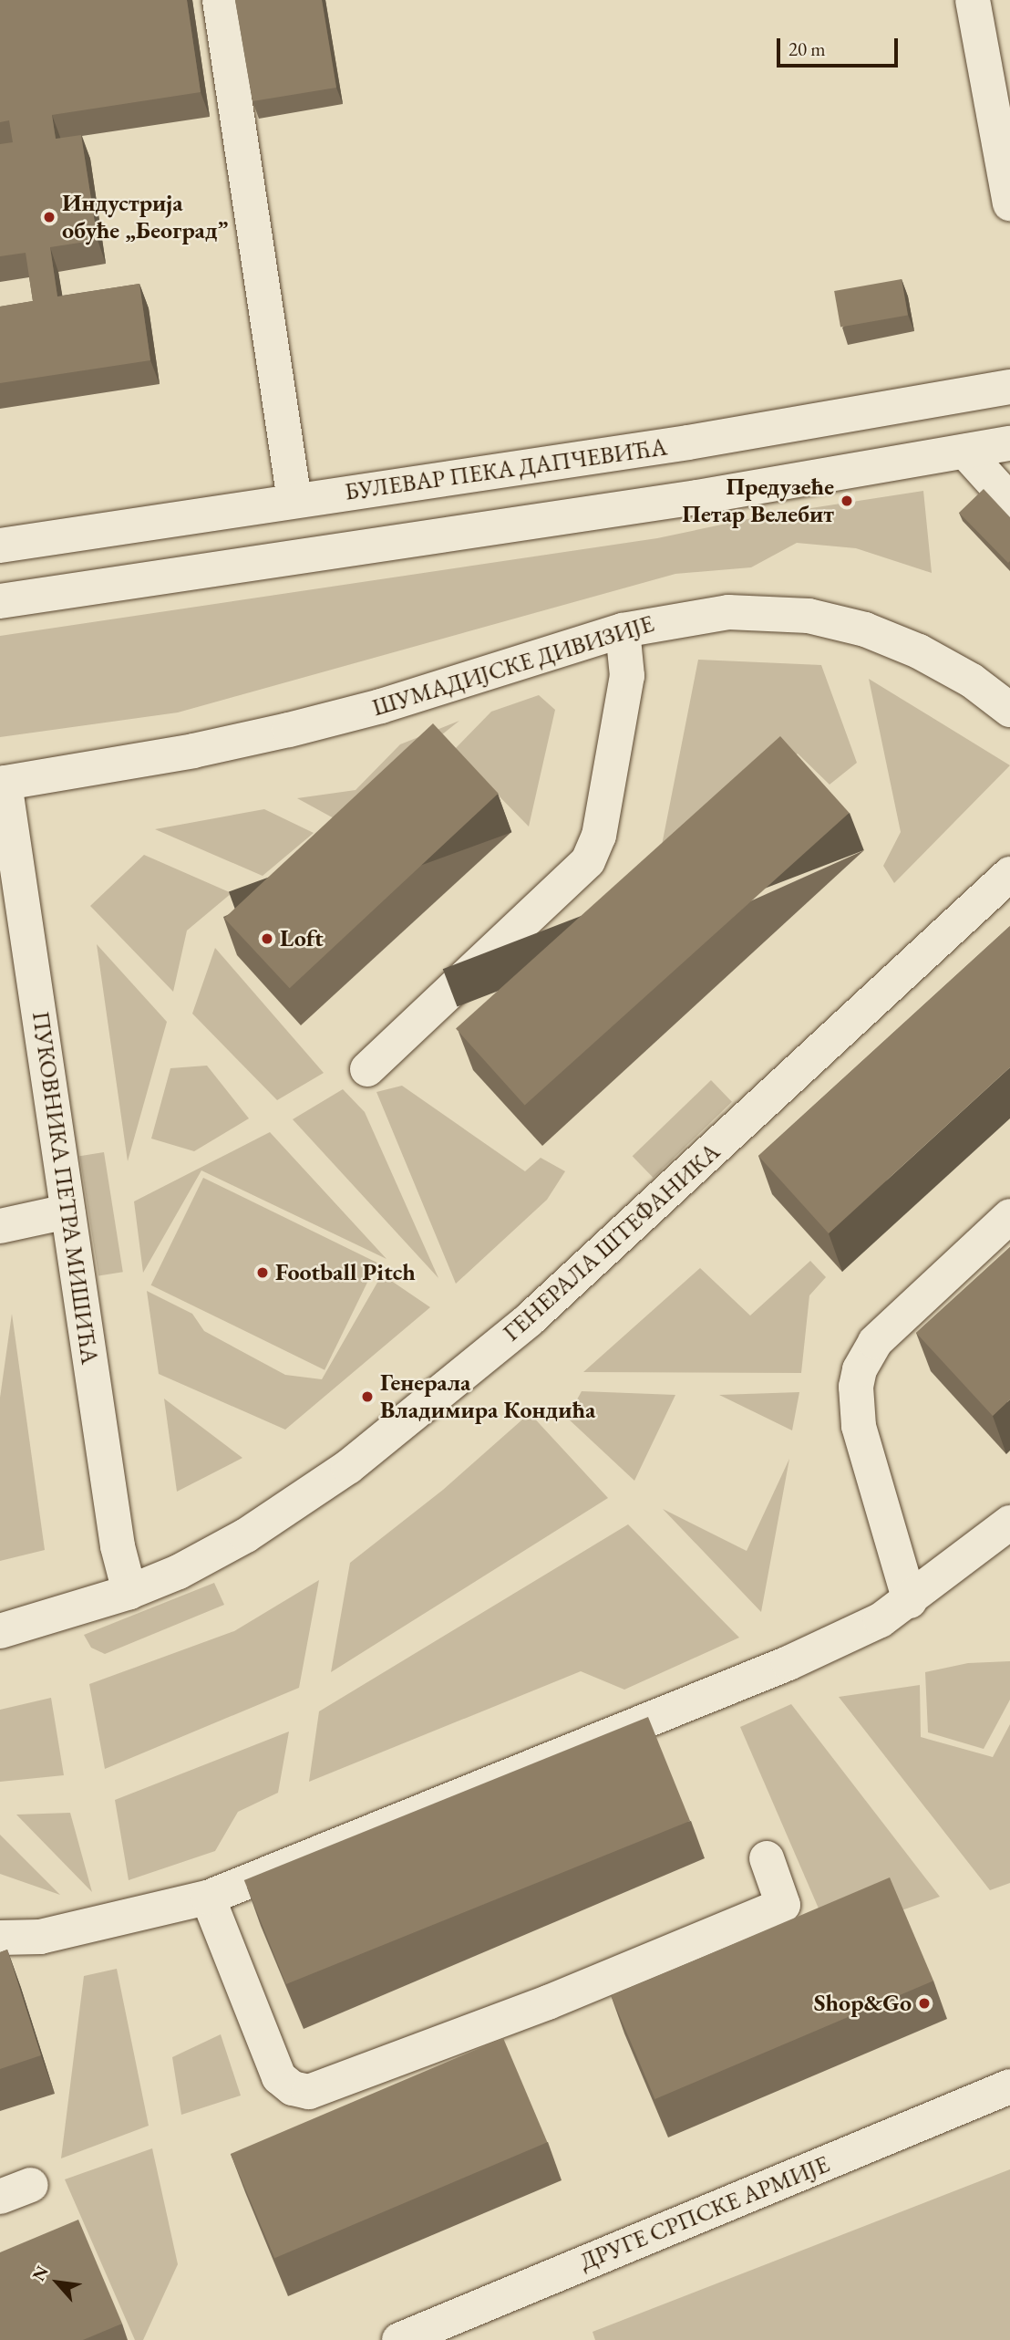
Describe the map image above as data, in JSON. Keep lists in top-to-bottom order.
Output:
{
  "streets": {
    "street": [
      "БУЛЕВАР ПЕКА ДАПЧЕВИЋА",
      "ШУМАДИЈСКЕ ДИВИЗИЈЕ",
      "ПУКОВНИКА ПЕТРА МИШИЋА",
      "ГЕНЕРАЛА ШТЕФАНИКА",
      "ДРУГЕ СРПСКЕ АРМИЈЕ"
    ]
  },
  "crossings": [
    ["ШУМАДИЈСКЕ ДИВИЗИЈЕ", "ПУКОВНИКА ПЕТРА МИШИЋА"],
    ["ПУКОВНИКА ПЕТРА МИШИЋА", "ГЕНЕРАЛА ШТЕФАНИКА"]
  ],
  "places": [
    "Индустрија обуће „Београд”",
    "Предузеће Петар Велебит",
    "Loft",
    "Football Pitch",
    "Генерала Владимира Кондића",
    "Shop&Go"
  ],
  "scale_bar": "20 m",
  "north": "top left"
}
